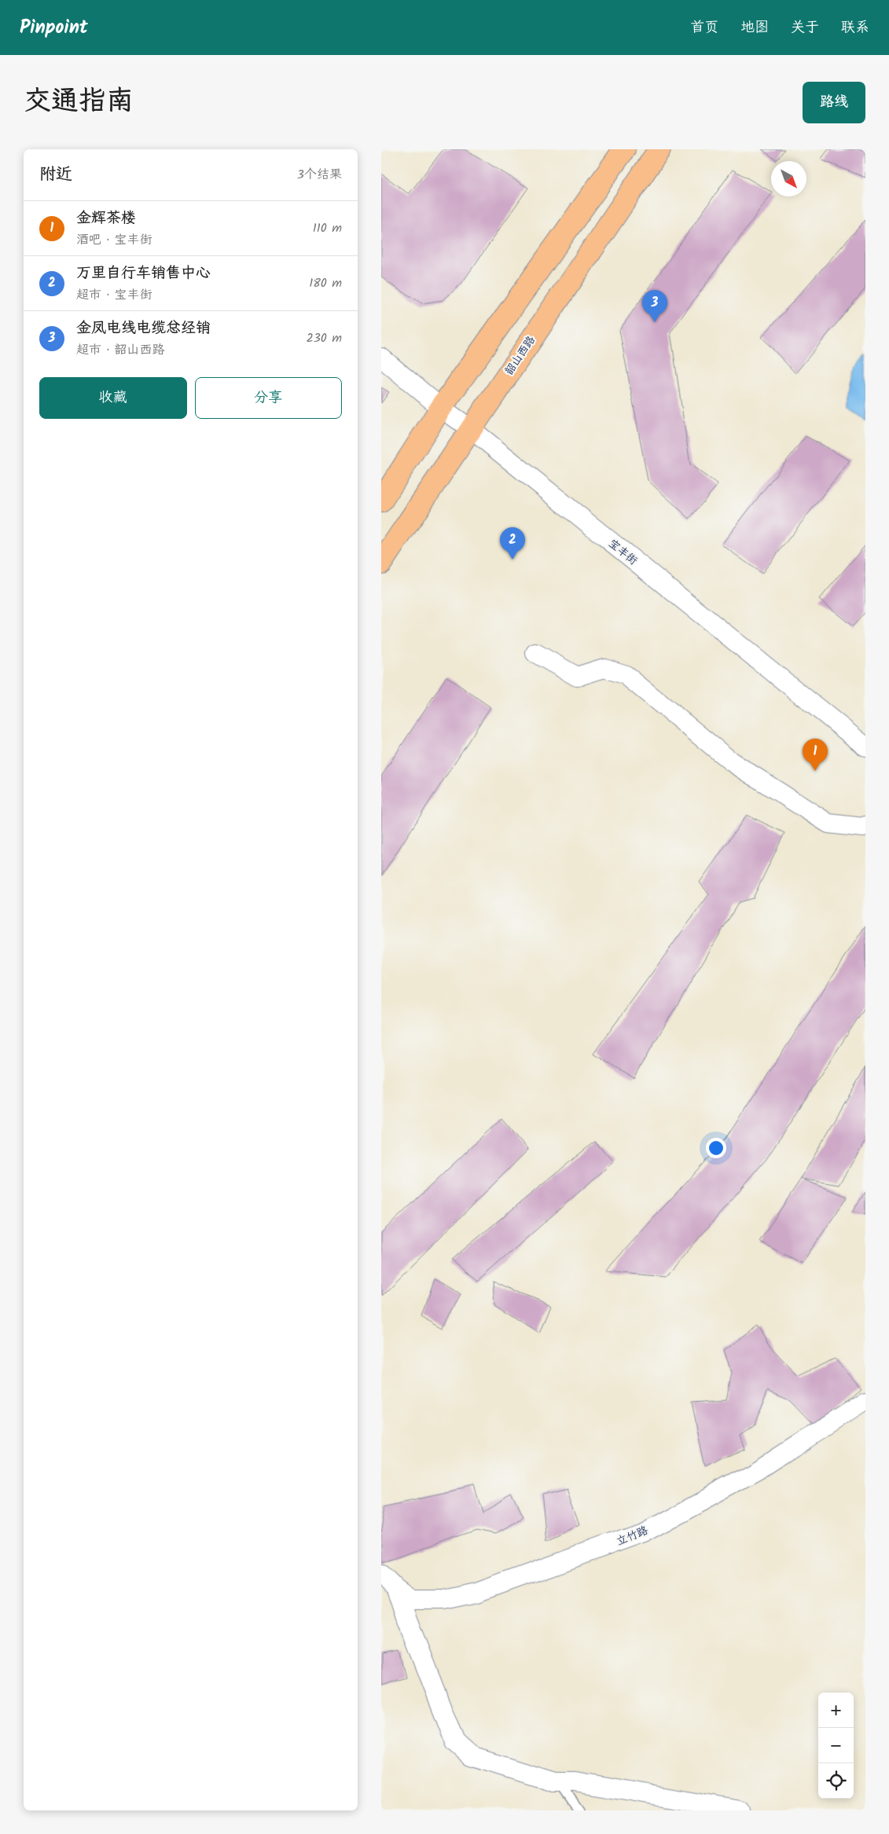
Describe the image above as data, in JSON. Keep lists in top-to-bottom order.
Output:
{
  "streets": {
    "main road": ["韶山西路"],
    "street": ["宝丰街", "立竹路"]
  },
  "crossings": [
    ["韶山西路", "宝丰街"]
  ],
  "north": "bottom right",
  "page": {
    "header": "Pinpoint",
    "nav": [
      "首页",
      "地图",
      "关于",
      "联系"
    ],
    "title": "交通指南",
    "buttons": [
      "路线",
      ["收藏", "分享"]
    ],
    "heading": ["附近", "3个结果"],
    "list": [
      {
        "mark": "1",
        "name": "金辉茶楼",
        "note": "酒吧 · 宝丰街",
        "value": "110 m"
      },
      {
        "mark": "2",
        "name": "万里自行车销售中心",
        "note": "超市 · 宝丰街",
        "value": "180 m"
      },
      {
        "mark": "3",
        "name": "金凤电线电缆总经销",
        "note": "超市 · 韶山西路",
        "value": "230 m"
      }
    ],
    "pins": ["3", "2", "1"],
    "map_buttons": ["+", "−"]
  }
}
